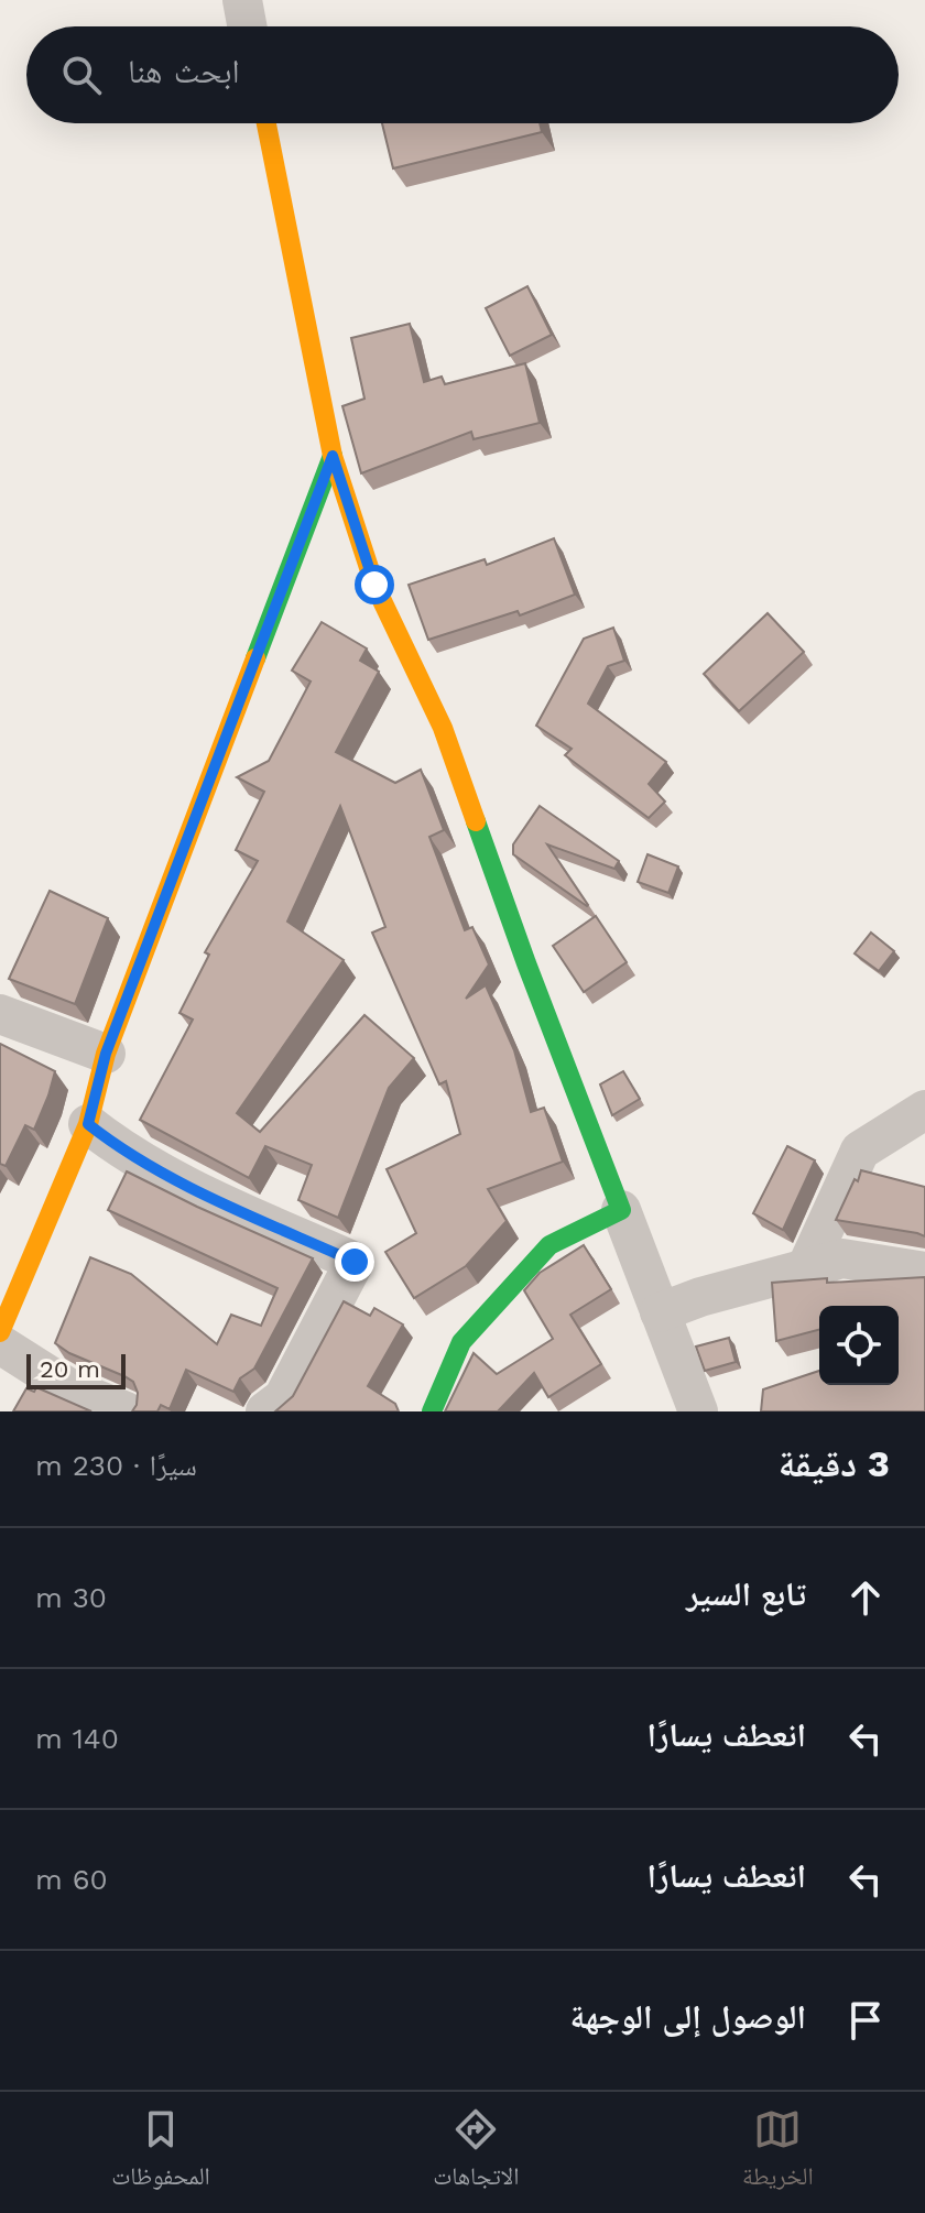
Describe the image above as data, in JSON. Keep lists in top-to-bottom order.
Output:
{
  "scale_bar": "20 m",
  "page": {
    "search": "ابحث هنا",
    "scale": "20 m",
    "heading": ["3 دقيقة", "سيرًا · 230 m"],
    "list": [
      ["تابع السير", "30 m"],
      ["انعطف يسارًا", "140 m"],
      ["انعطف يسارًا", "60 m"],
      "الوصول إلى الوجهة"
    ],
    "nav": ["الخريطة", "الاتجاهات", "المحفوظات"]
  }
}
